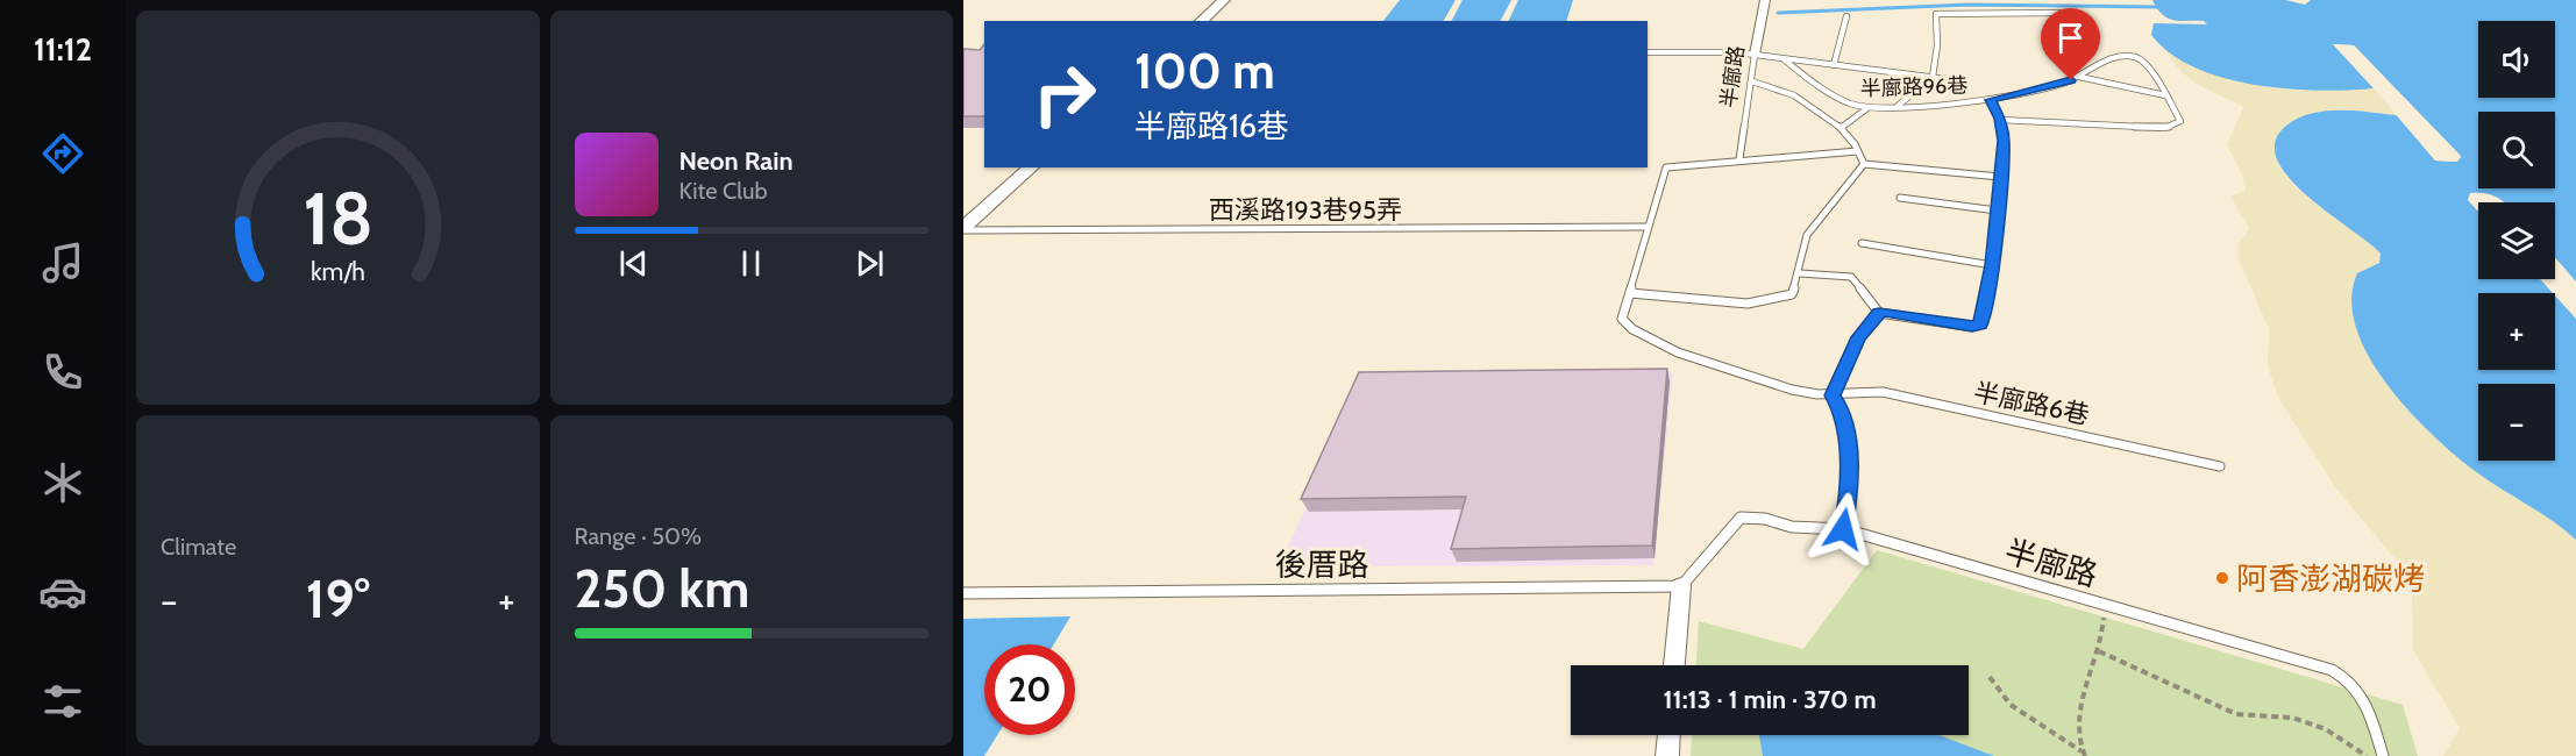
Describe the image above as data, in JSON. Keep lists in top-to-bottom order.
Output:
{
  "streets": {
    "street": ["半廍路"],
    "lane": [
      "半廍路96巷",
      "西溪路193巷95弄",
      "半廍路6巷",
      "後厝路"
    ]
  },
  "crossings": [
    ["半廍路", "半廍路96巷"],
    ["半廍路", "後厝路"]
  ],
  "places": ["阿香澎湖碳烤"],
  "page": {
    "tabs": "11:12",
    "map_buttons": ["+", "−"],
    "turn": ["100 m", "半廍路16巷"],
    "song": ["Neon Rain", "Kite Club"],
    "tile": [
      "Climate",
      ["Range · 50%", "250 km"]
    ],
    "heat": ["−", "19°", "+"],
    "limit": "20",
    "trip": "11:13 · 1 min · 370 m",
    "gauge": ["18", "km/h"]
  }
}
